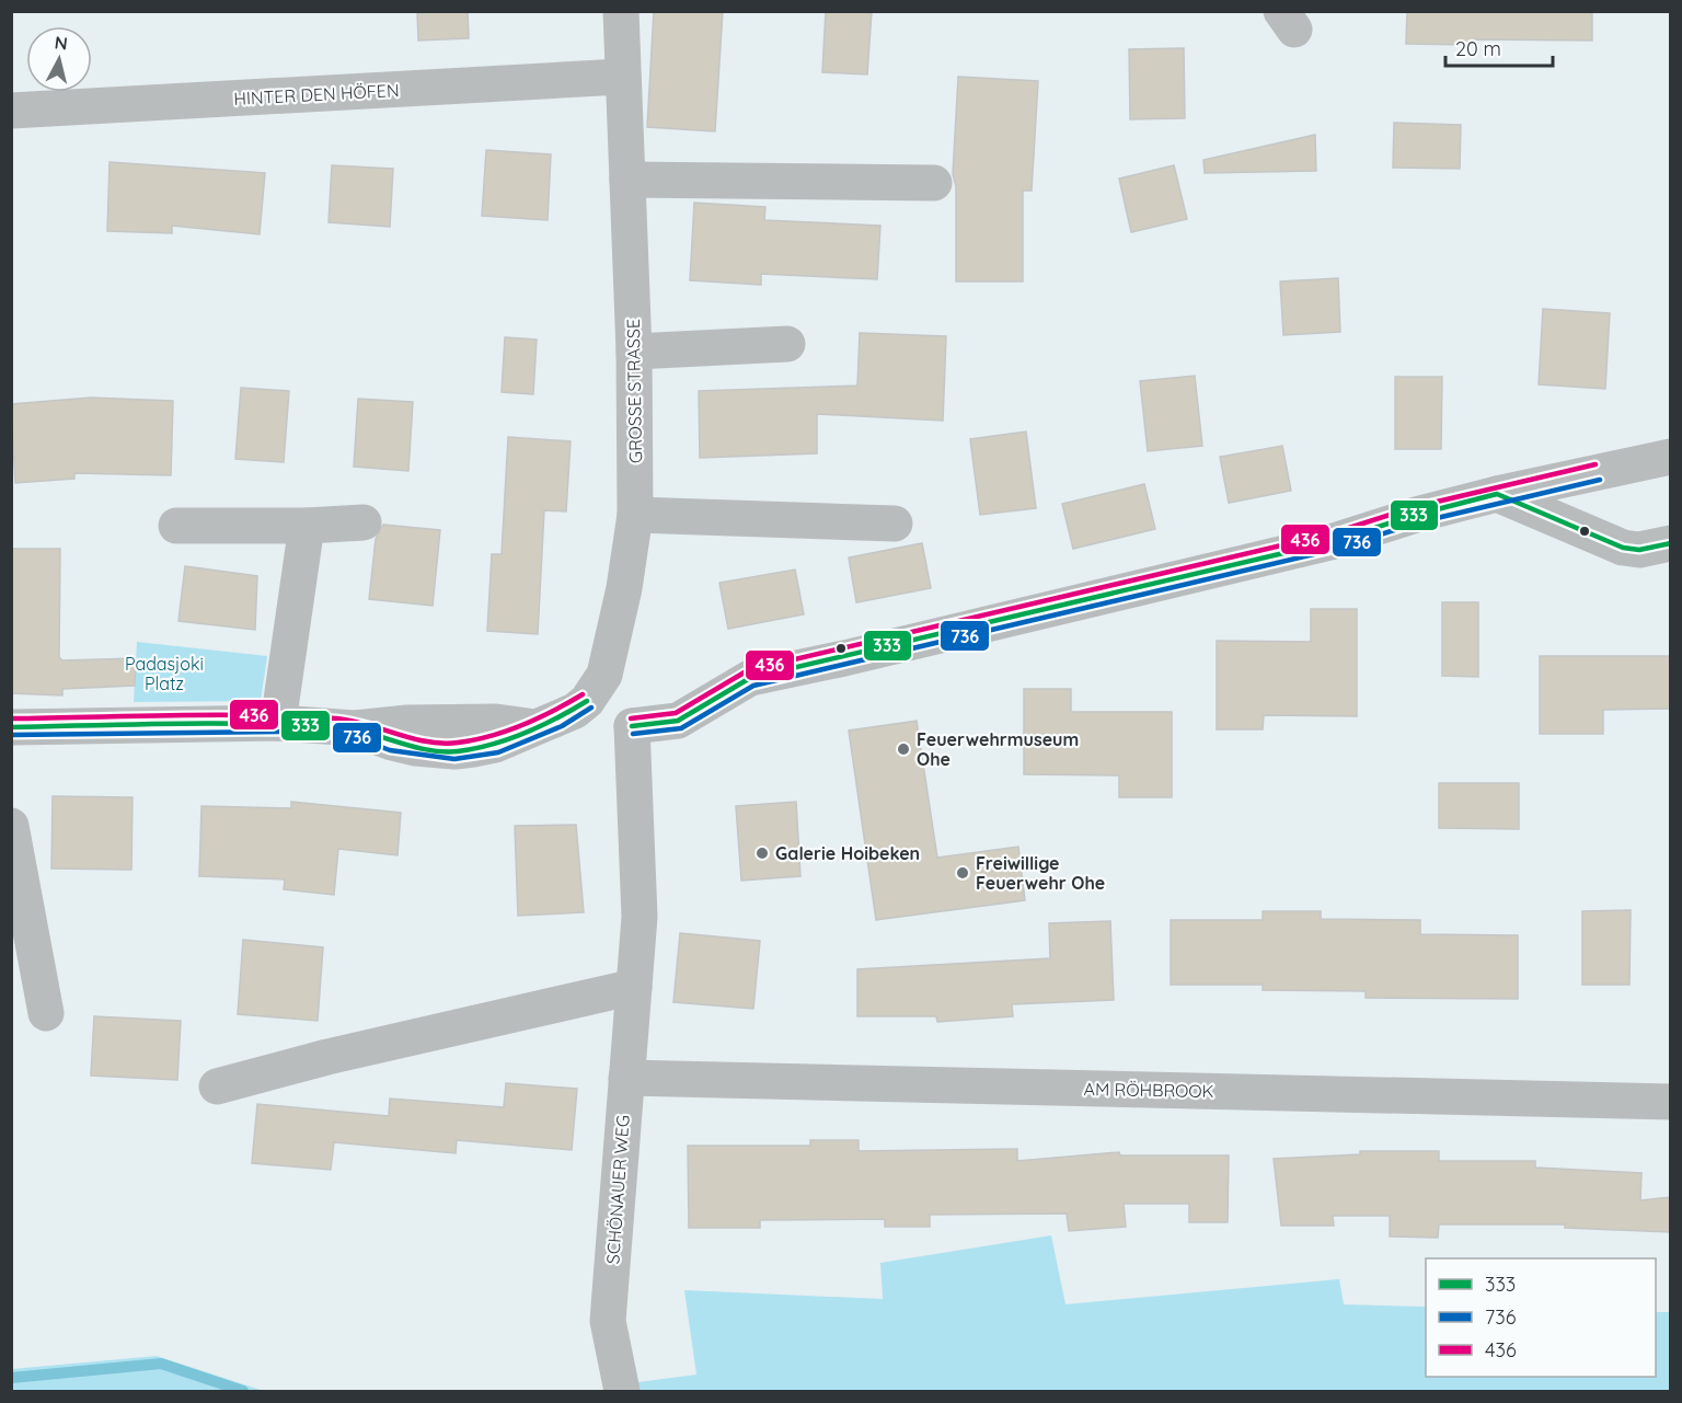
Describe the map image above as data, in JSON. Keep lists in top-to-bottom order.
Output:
{
  "streets": {
    "street": [
      "HINTER DEN HÖFEN",
      "GROSSE STRASSE",
      "AM RÖHBROOK",
      "SCHÖNAUER WEG"
    ]
  },
  "crossings": [
    ["HINTER DEN HÖFEN", "GROSSE STRASSE"],
    ["AM RÖHBROOK", "SCHÖNAUER WEG"]
  ],
  "parks": ["Padasjoki Platz"],
  "places": ["Feuerwehrmuseum Ohe", "Galerie Hoibeken", "Freiwillige Feuerwehr Ohe"],
  "lines": ["transit line 436", "transit line 736", "transit line 333"],
  "legend": ["333", "736", "436"],
  "scale_bar": "20 m",
  "north": "top"
}
